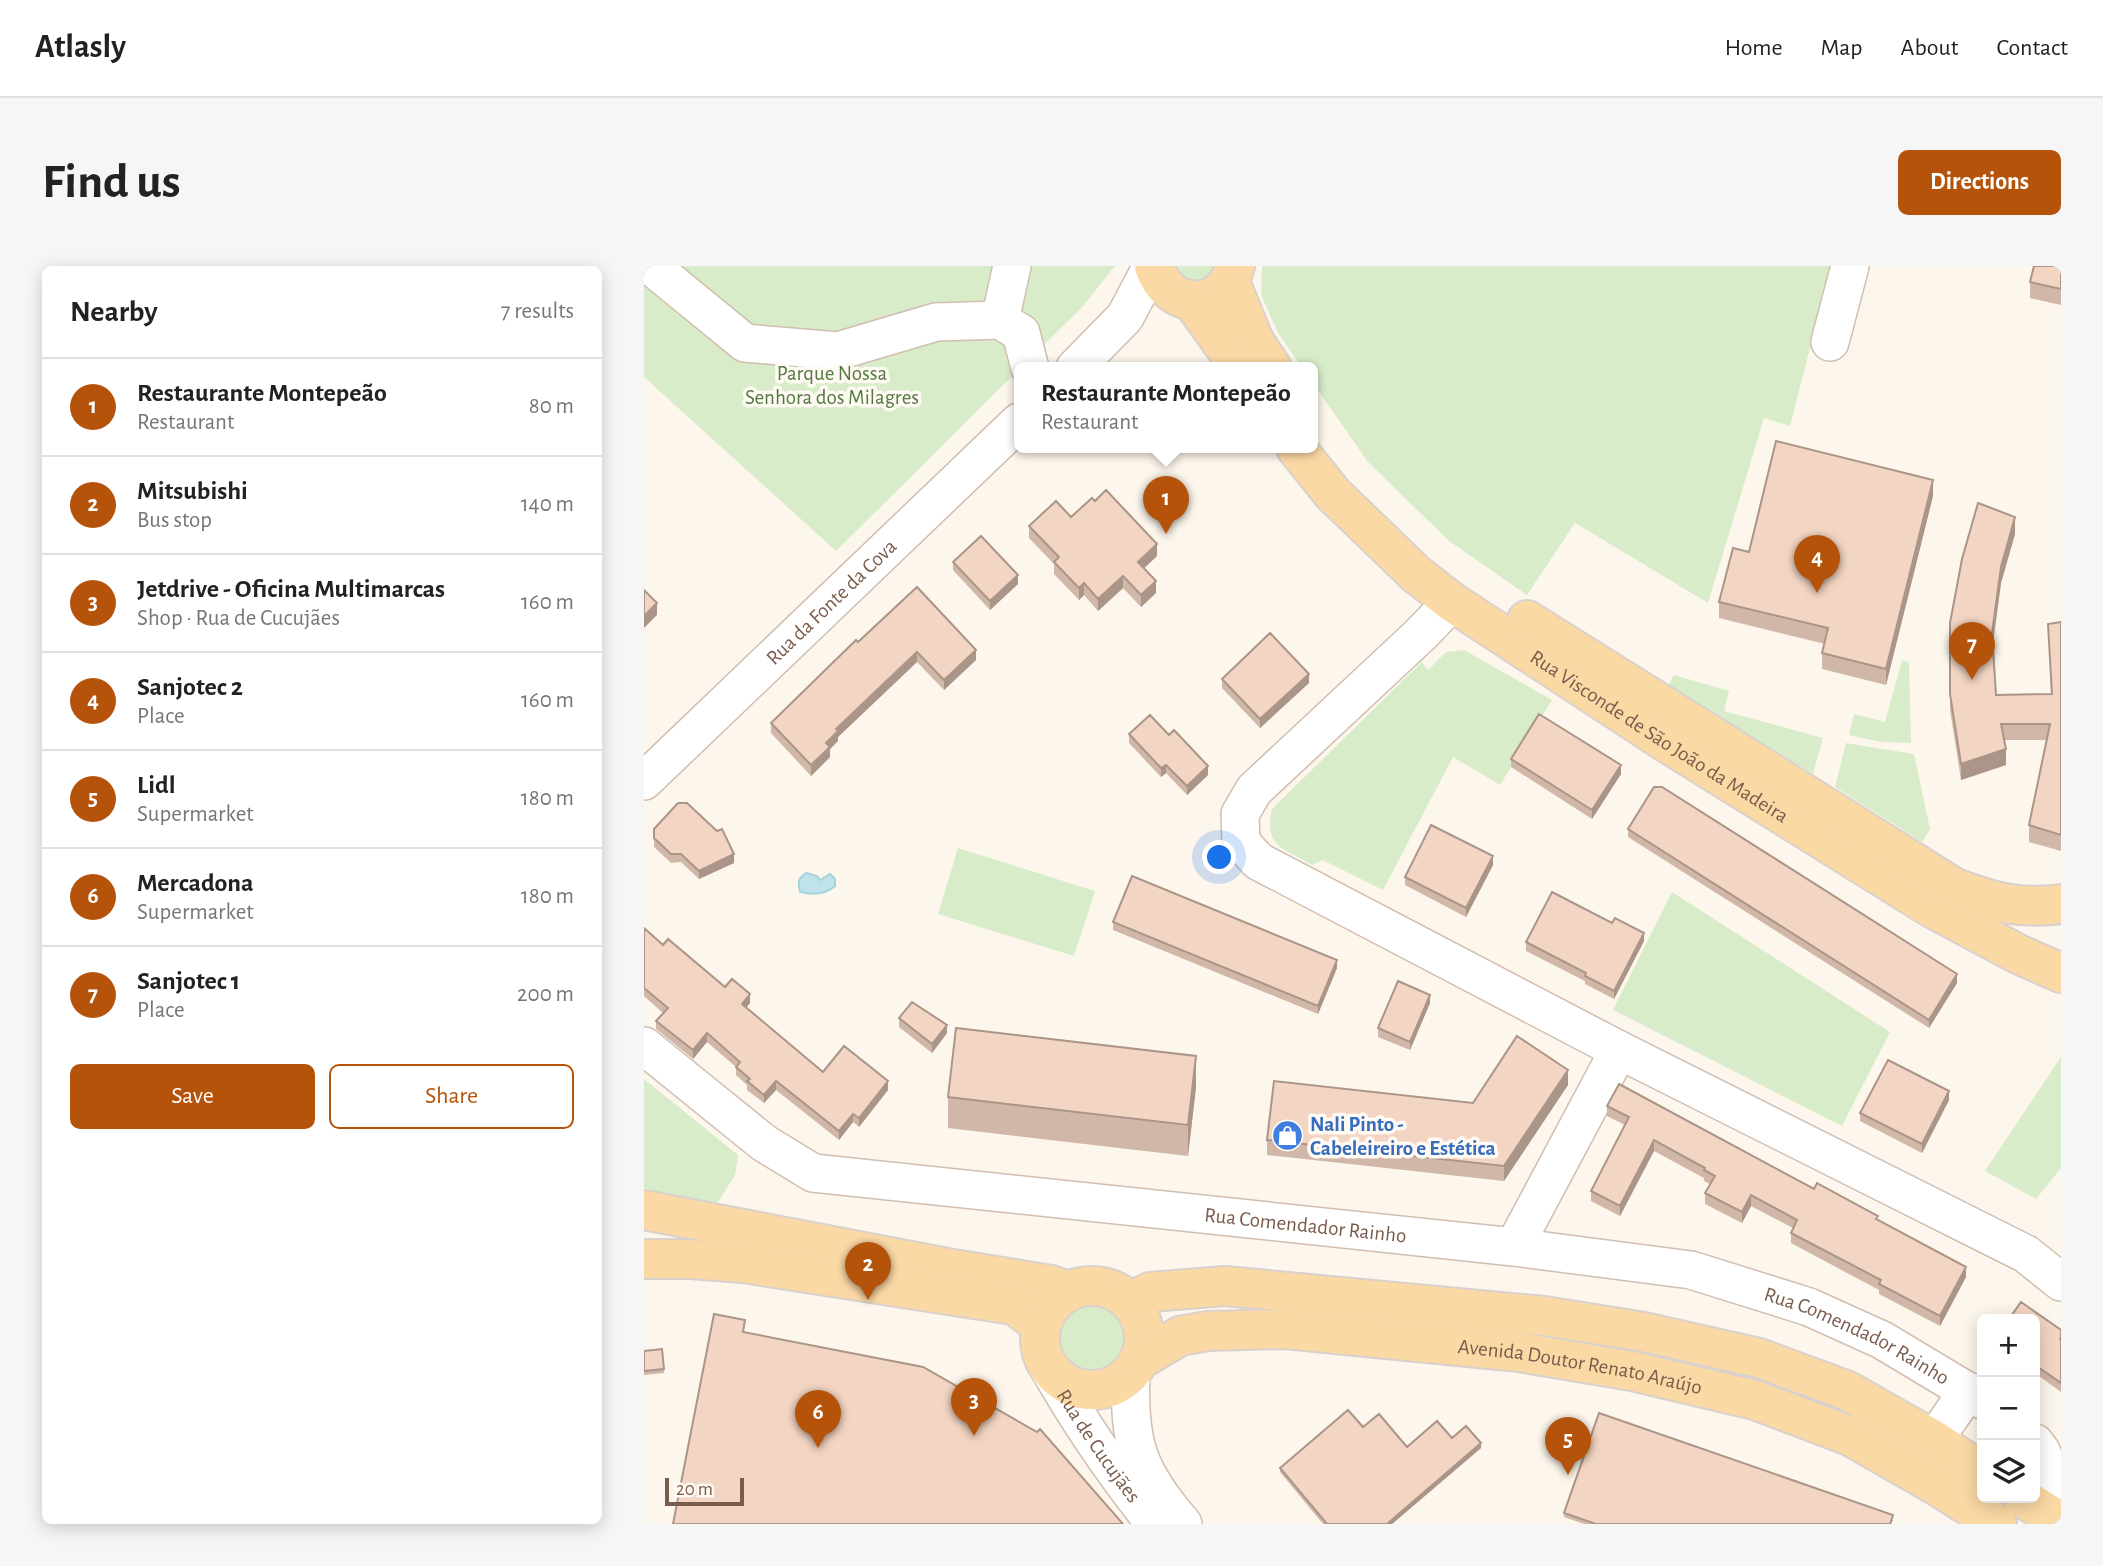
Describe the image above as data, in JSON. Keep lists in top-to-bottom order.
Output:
{
  "streets": {
    "main road": ["Rua Visconde de São João da Madeira", "Avenida Doutor Renato Araújo"],
    "street": ["Rua da Fonte da Cova", "Rua Comendador Rainho", "Rua de Cucujães"]
  },
  "crossings": [
    ["Avenida Doutor Renato Araújo", "Rua de Cucujães"]
  ],
  "parks": ["Parque Nossa Senhora dos Milagres"],
  "places": {
    "shop": ["Nali Pinto - Cabeleireiro e Estética"]
  },
  "scale_bar": "20 m",
  "page": {
    "header": "Atlasly",
    "nav": [
      "Home",
      "Map",
      "About",
      "Contact"
    ],
    "buttons": [
      "Directions",
      ["Save", "Share"]
    ],
    "title": "Find us",
    "heading": ["Nearby", "7 results"],
    "list": [
      {
        "mark": "1",
        "name": "Restaurante Montepeão",
        "note": "Restaurant",
        "value": "80 m"
      },
      {
        "mark": "2",
        "name": "Mitsubishi",
        "note": "Bus stop",
        "value": "140 m"
      },
      {
        "mark": "3",
        "name": "Jetdrive - Oficina Multimarcas",
        "note": "Shop · Rua de Cucujães",
        "value": "160 m"
      },
      {
        "mark": "4",
        "name": "Sanjotec 2",
        "note": "Place",
        "value": "160 m"
      },
      {
        "mark": "5",
        "name": "Lidl",
        "note": "Supermarket",
        "value": "180 m"
      },
      {
        "mark": "6",
        "name": "Mercadona",
        "note": "Supermarket",
        "value": "180 m"
      },
      {
        "mark": "7",
        "name": "Sanjotec 1",
        "note": "Place",
        "value": "200 m"
      }
    ],
    "popup": ["Restaurante Montepeão", "Restaurant"],
    "pins": [
      "1",
      "4",
      "7",
      "2",
      "3",
      "6",
      "5"
    ],
    "map_buttons": ["+", "−"],
    "scale": "20 m"
  }
}
